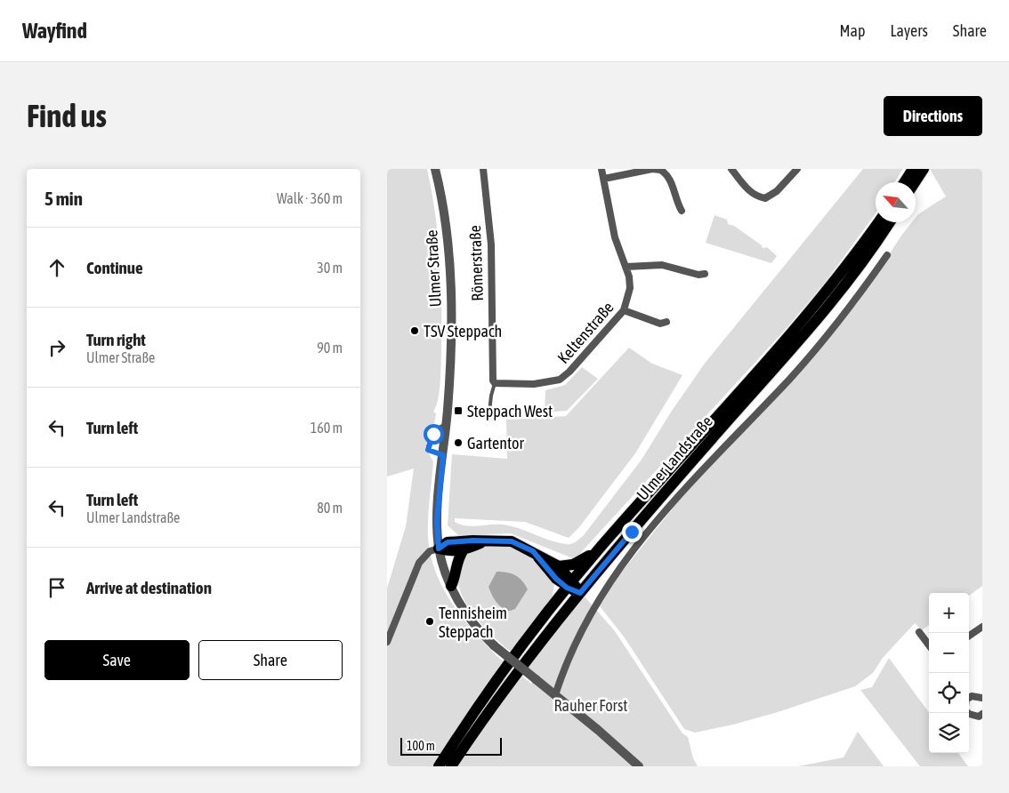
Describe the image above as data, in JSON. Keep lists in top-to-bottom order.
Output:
{
  "streets": {
    "main road": ["Ulmer Landstraße"],
    "street": ["Römerstraße", "Ulmer Straße", "Keltenstraße"]
  },
  "crossings": [
    ["Römerstraße", "Keltenstraße"]
  ],
  "parks": ["Rauher Forst"],
  "places": {
    "other": ["TSV Steppach", "Gartentor", "Tennisheim Steppach"],
    "transit": ["Steppach West"]
  },
  "scale_bar": "100 m",
  "north": "top left",
  "page": {
    "header": "Wayfind",
    "nav": ["Map", "Layers", "Share"],
    "buttons": [
      "Directions",
      ["Save", "Share"]
    ],
    "title": "Find us",
    "heading": ["5 min", "Walk · 360 m"],
    "list": [
      ["Continue", "30 m"],
      ["Turn right", "Ulmer Straße", "90 m"],
      ["Turn left", "160 m"],
      ["Turn left", "Ulmer Landstraße", "80 m"],
      "Arrive at destination"
    ],
    "map_buttons": ["+", "−"],
    "scale": "100 m"
  }
}
